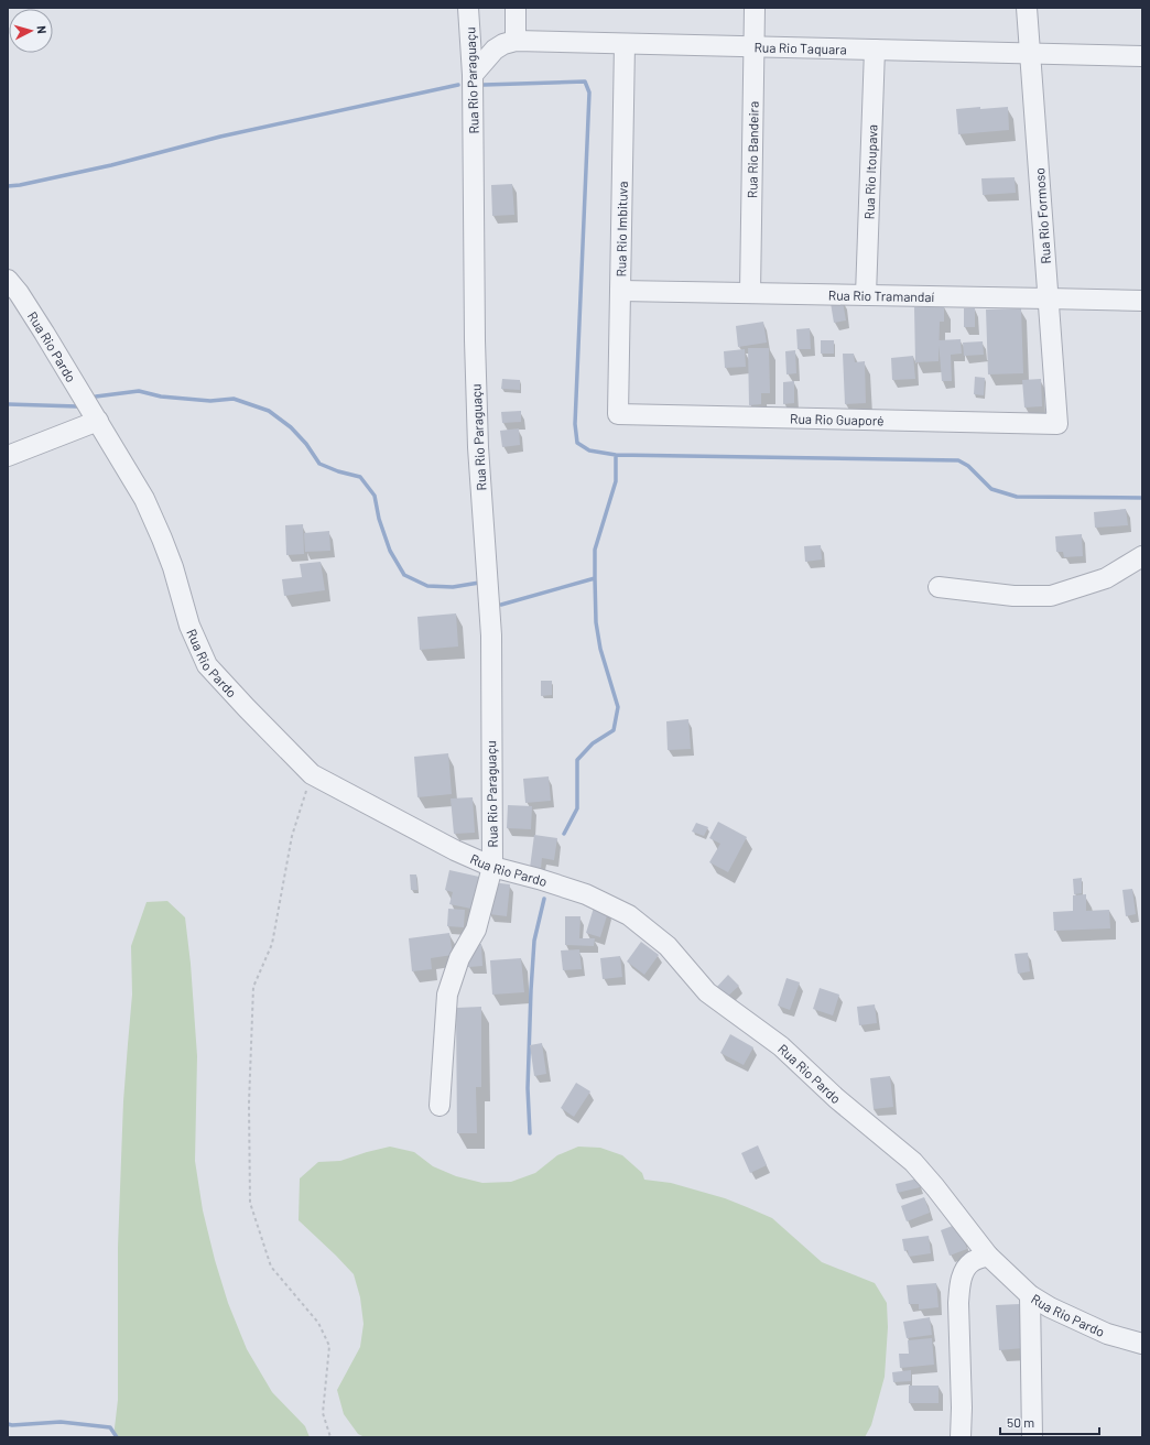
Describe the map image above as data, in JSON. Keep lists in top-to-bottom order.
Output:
{
  "streets": {
    "street": [
      "Rua Rio Taquara",
      "Rua Rio Paraguaçu",
      "Rua Rio Bandeira",
      "Rua Rio Itoupava",
      "Rua Rio Formoso",
      "Rua Rio Imbituva",
      "Rua Rio Tramandaí",
      "Rua Rio Pardo",
      "Rua Rio Guaporé"
    ]
  },
  "crossings": [
    ["Rua Rio Taquara", "Rua Rio Paraguaçu"],
    ["Rua Rio Taquara", "Rua Rio Bandeira"],
    ["Rua Rio Taquara", "Rua Rio Itoupava"],
    ["Rua Rio Taquara", "Rua Rio Formoso"],
    ["Rua Rio Taquara", "Rua Rio Imbituva"],
    ["Rua Rio Paraguaçu", "Rua Rio Pardo"],
    ["Rua Rio Bandeira", "Rua Rio Tramandaí"],
    ["Rua Rio Itoupava", "Rua Rio Tramandaí"],
    ["Rua Rio Formoso", "Rua Rio Tramandaí"],
    ["Rua Rio Formoso", "Rua Rio Guaporé"],
    ["Rua Rio Imbituva", "Rua Rio Tramandaí"],
    ["Rua Rio Imbituva", "Rua Rio Guaporé"]
  ],
  "scale_bar": "50 m",
  "north": "right"
}
